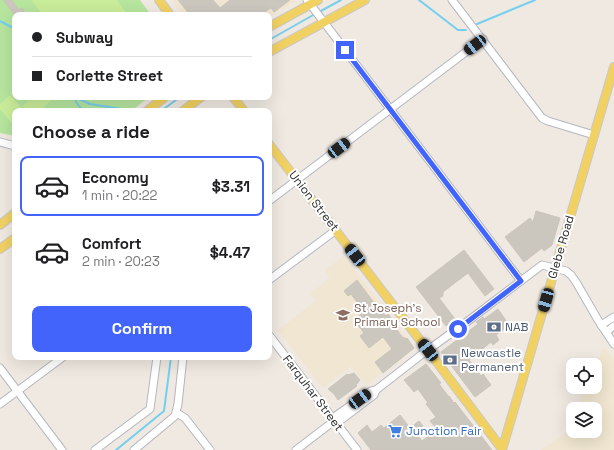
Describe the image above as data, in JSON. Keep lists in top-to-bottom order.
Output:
{
  "streets": {
    "main road": ["Union Street", "Glebe Road"],
    "street": ["Farquhar Street"]
  },
  "crossings": [
    ["Union Street", "Glebe Road"]
  ],
  "places": {
    "school or university": ["St Joseph's Primary School"],
    "bank": ["NAB", "Newcastle Permanent"],
    "supermarket": ["Junction Fair"]
  },
  "page": {
    "banner": ["Subway", "Corlette Street"],
    "heading": "Choose a ride",
    "list": [
      {
        "name": "Economy",
        "note": "1 min · 20:22",
        "value": "$3.31"
      },
      {
        "name": "Comfort",
        "note": "2 min · 20:23",
        "value": "$4.47"
      }
    ],
    "buttons": "Confirm"
  }
}
